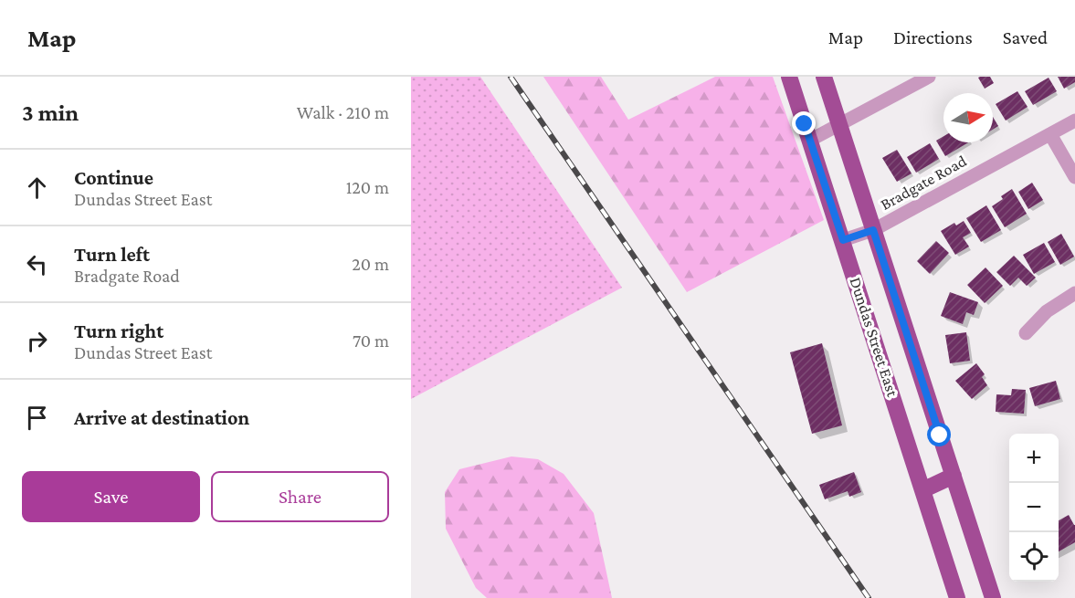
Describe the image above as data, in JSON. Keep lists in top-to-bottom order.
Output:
{
  "streets": {
    "main road": ["Dundas Street East"],
    "street": ["Bradgate Road"]
  },
  "crossings": [
    ["Bradgate Road", "Dundas Street East"]
  ],
  "north": "right",
  "page": {
    "header": "Map",
    "nav": ["Map", "Directions", "Saved"],
    "heading": ["3 min", "Walk · 210 m"],
    "list": [
      ["Continue", "Dundas Street East", "120 m"],
      ["Turn left", "Bradgate Road", "20 m"],
      ["Turn right", "Dundas Street East", "70 m"],
      "Arrive at destination"
    ],
    "map_buttons": ["+", "−"],
    "buttons": ["Save", "Share"]
  }
}
